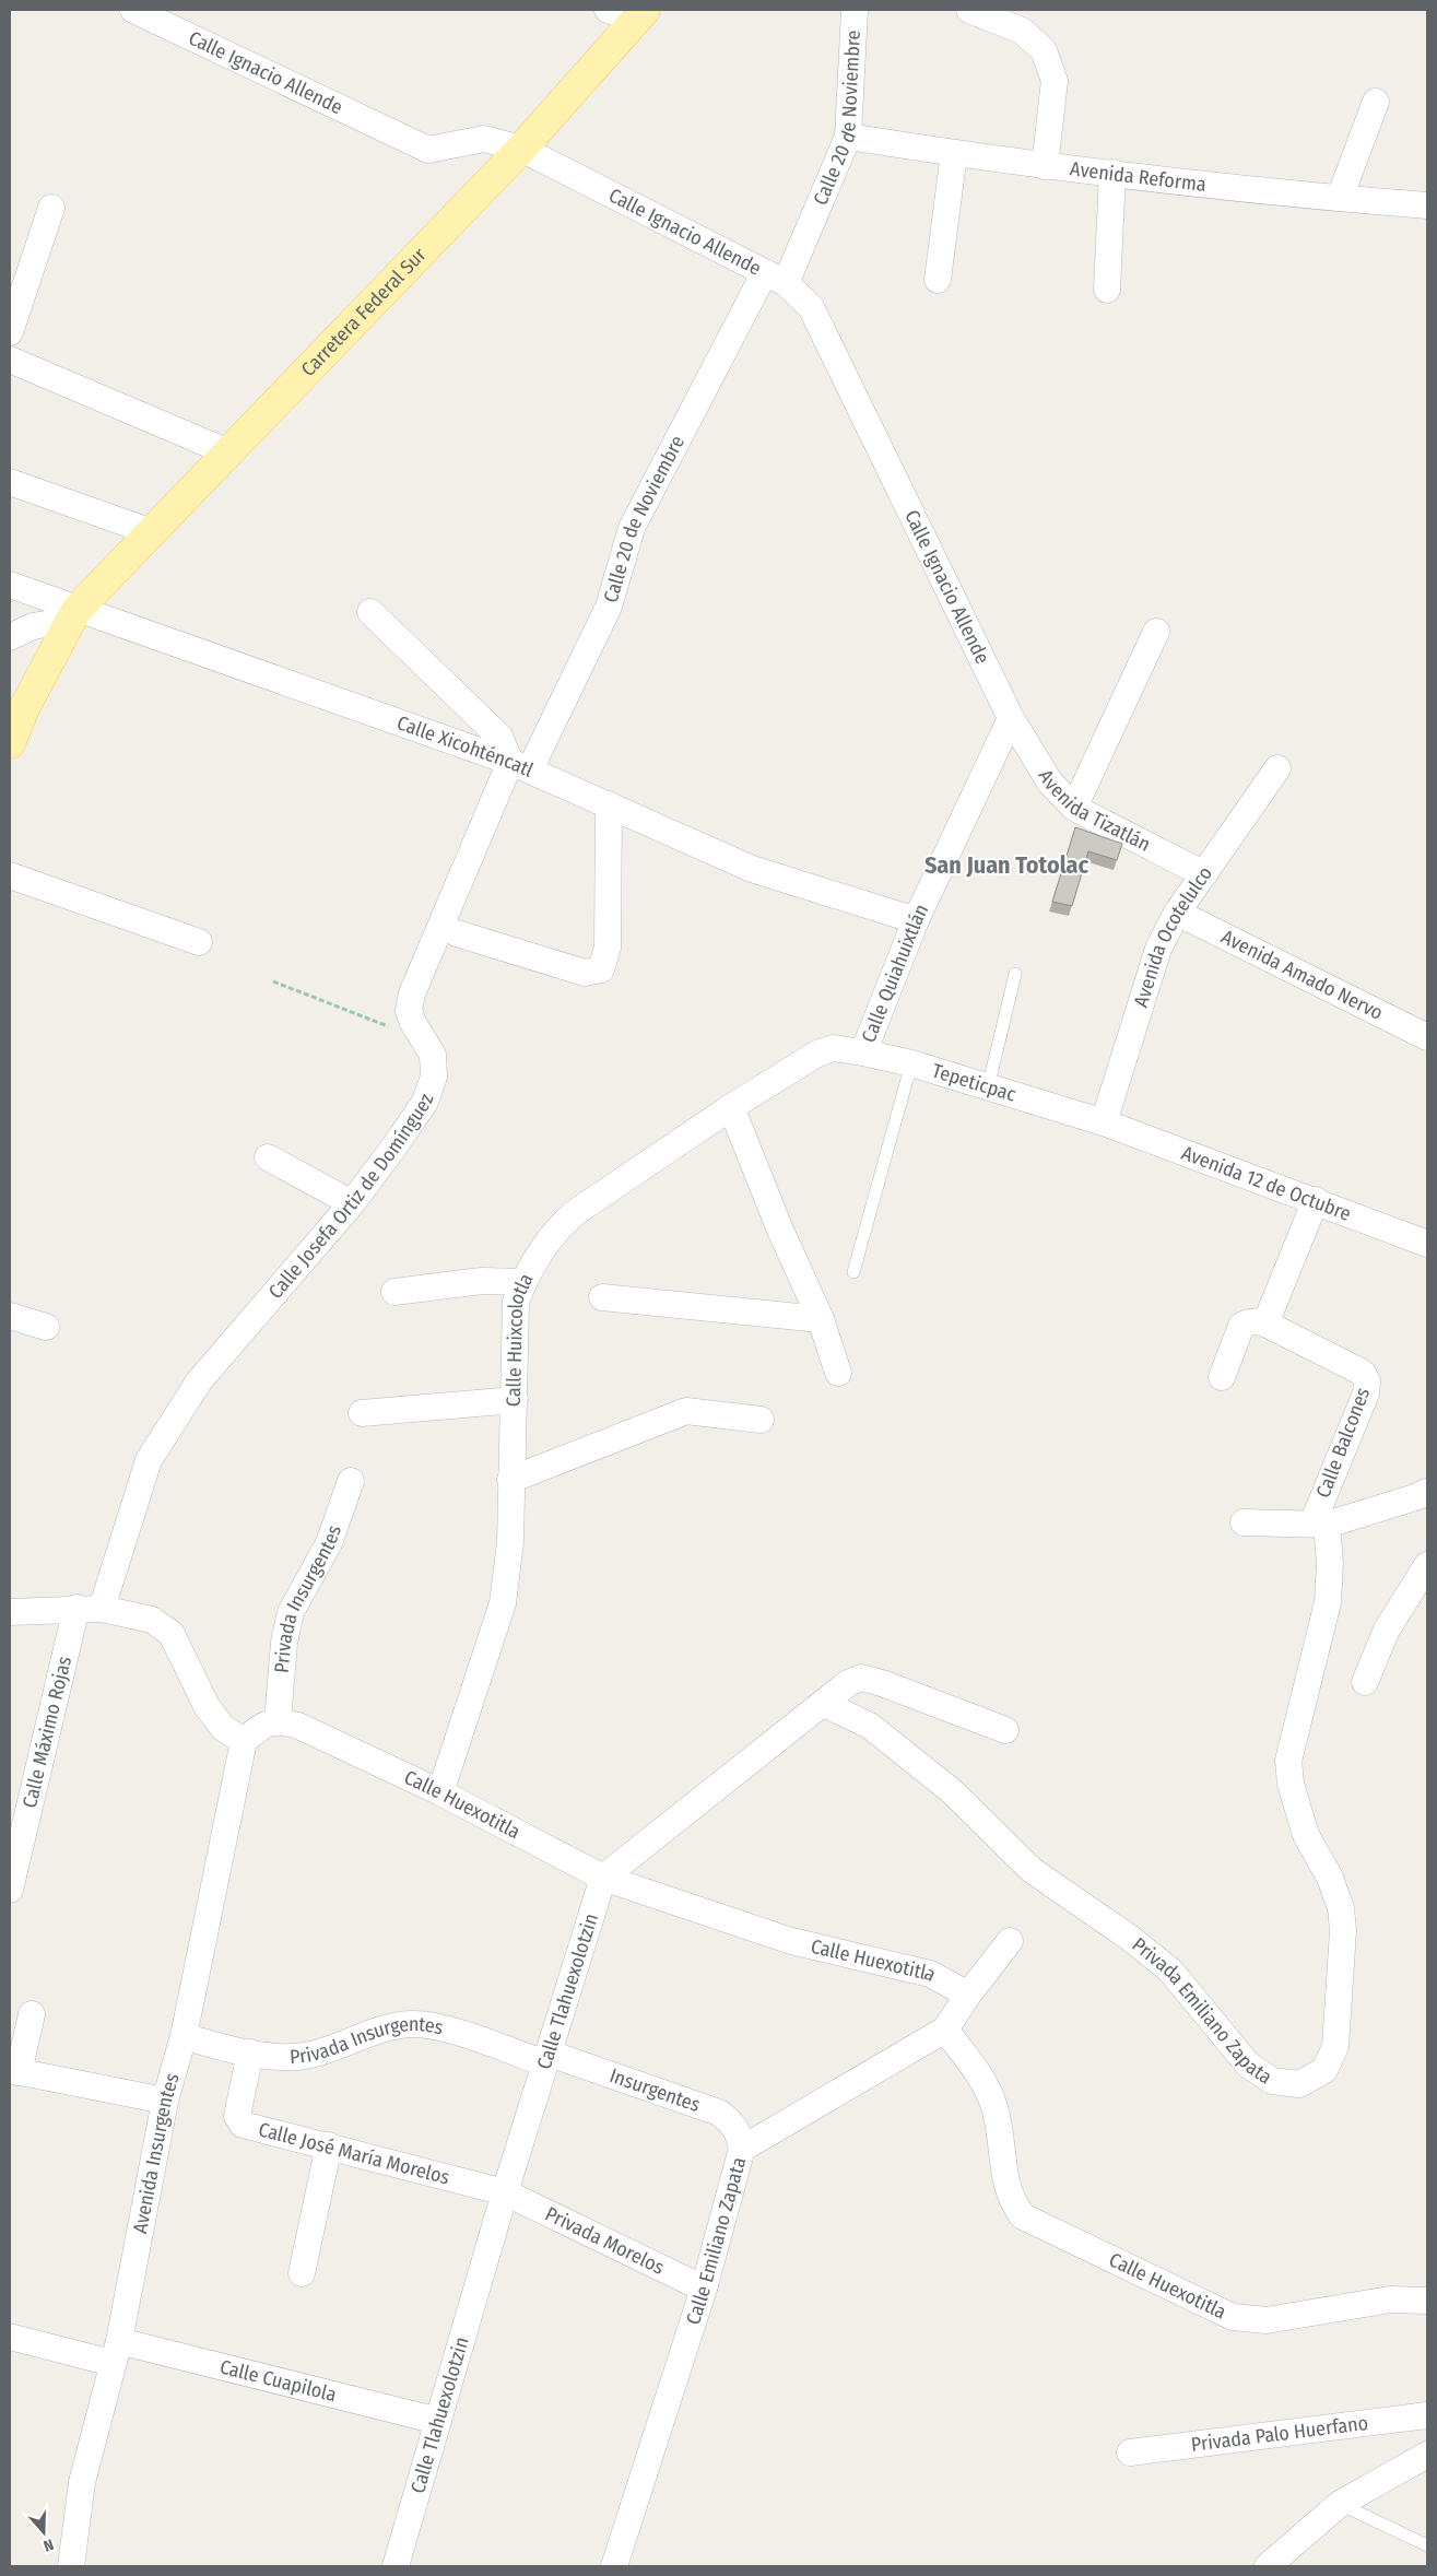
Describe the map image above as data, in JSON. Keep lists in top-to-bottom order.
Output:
{
  "streets": {
    "main road": ["Carretera Federal Sur"],
    "street": [
      "Calle Ignacio Allende",
      "Calle 20 de Noviembre",
      "Avenida Reforma",
      "Calle Xicohténcatl",
      "Avenida Tizatlán",
      "Avenida Ocotelulco",
      "Calle Quiahuixtlán",
      "Avenida Amado Nervo",
      "Tepeticpac",
      "Avenida 12 de Octubre",
      "Calle Josefa Ortiz de Domínguez",
      "Calle Huixcolotla",
      "Calle Balcones",
      "Privada Insurgentes",
      "Calle Máximo Rojas",
      "Calle Huexotitla",
      "Calle Tlahuexolotzin",
      "Privada Emiliano Zapata",
      "Insurgentes",
      "Calle José María Morelos",
      "Avenida Insurgentes",
      "Privada Morelos",
      "Calle Emiliano Zapata",
      "Calle Cuapilola",
      "Privada Palo Huerfano"
    ]
  },
  "crossings": [
    ["Calle Ignacio Allende", "Calle 20 de Noviembre"],
    ["Calle Ignacio Allende", "Carretera Federal Sur"],
    ["Calle Ignacio Allende", "Avenida Tizatlán"],
    ["Calle Ignacio Allende", "Calle Quiahuixtlán"],
    ["Calle 20 de Noviembre", "Avenida Reforma"],
    ["Calle 20 de Noviembre", "Calle Xicohténcatl"],
    ["Calle 20 de Noviembre", "Calle Josefa Ortiz de Domínguez"],
    ["Carretera Federal Sur", "Calle Xicohténcatl"],
    ["Calle Xicohténcatl", "Calle Quiahuixtlán"],
    ["Calle Xicohténcatl", "Calle Josefa Ortiz de Domínguez"],
    ["Avenida Tizatlán", "Avenida Ocotelulco"],
    ["Avenida Tizatlán", "Calle Quiahuixtlán"],
    ["Avenida Ocotelulco", "Avenida Amado Nervo"],
    ["Avenida Ocotelulco", "Tepeticpac"],
    ["Avenida Ocotelulco", "Avenida 12 de Octubre"],
    ["Calle Quiahuixtlán", "Tepeticpac"],
    ["Calle Quiahuixtlán", "Calle Huixcolotla"],
    ["Tepeticpac", "Avenida 12 de Octubre"],
    ["Tepeticpac", "Calle Huixcolotla"],
    ["Calle Josefa Ortiz de Domínguez", "Calle Máximo Rojas"],
    ["Calle Huixcolotla", "Calle Huexotitla"],
    ["Calle Balcones", "Privada Emiliano Zapata"],
    ["Privada Insurgentes", "Calle Huexotitla"],
    ["Privada Insurgentes", "Calle Tlahuexolotzin"],
    ["Privada Insurgentes", "Insurgentes"],
    ["Privada Insurgentes", "Calle José María Morelos"],
    ["Privada Insurgentes", "Avenida Insurgentes"],
    ["Calle Huexotitla", "Calle Tlahuexolotzin"],
    ["Calle Huexotitla", "Calle Emiliano Zapata"],
    ["Calle Tlahuexolotzin", "Insurgentes"],
    ["Calle Tlahuexolotzin", "Calle José María Morelos"],
    ["Calle Tlahuexolotzin", "Privada Morelos"],
    ["Calle Tlahuexolotzin", "Calle Cuapilola"],
    ["Insurgentes", "Calle Emiliano Zapata"],
    ["Calle José María Morelos", "Privada Morelos"],
    ["Avenida Insurgentes", "Calle Cuapilola"],
    ["Privada Morelos", "Calle Emiliano Zapata"]
  ],
  "districts": ["San Juan Totolac"],
  "north": "bottom"
}
